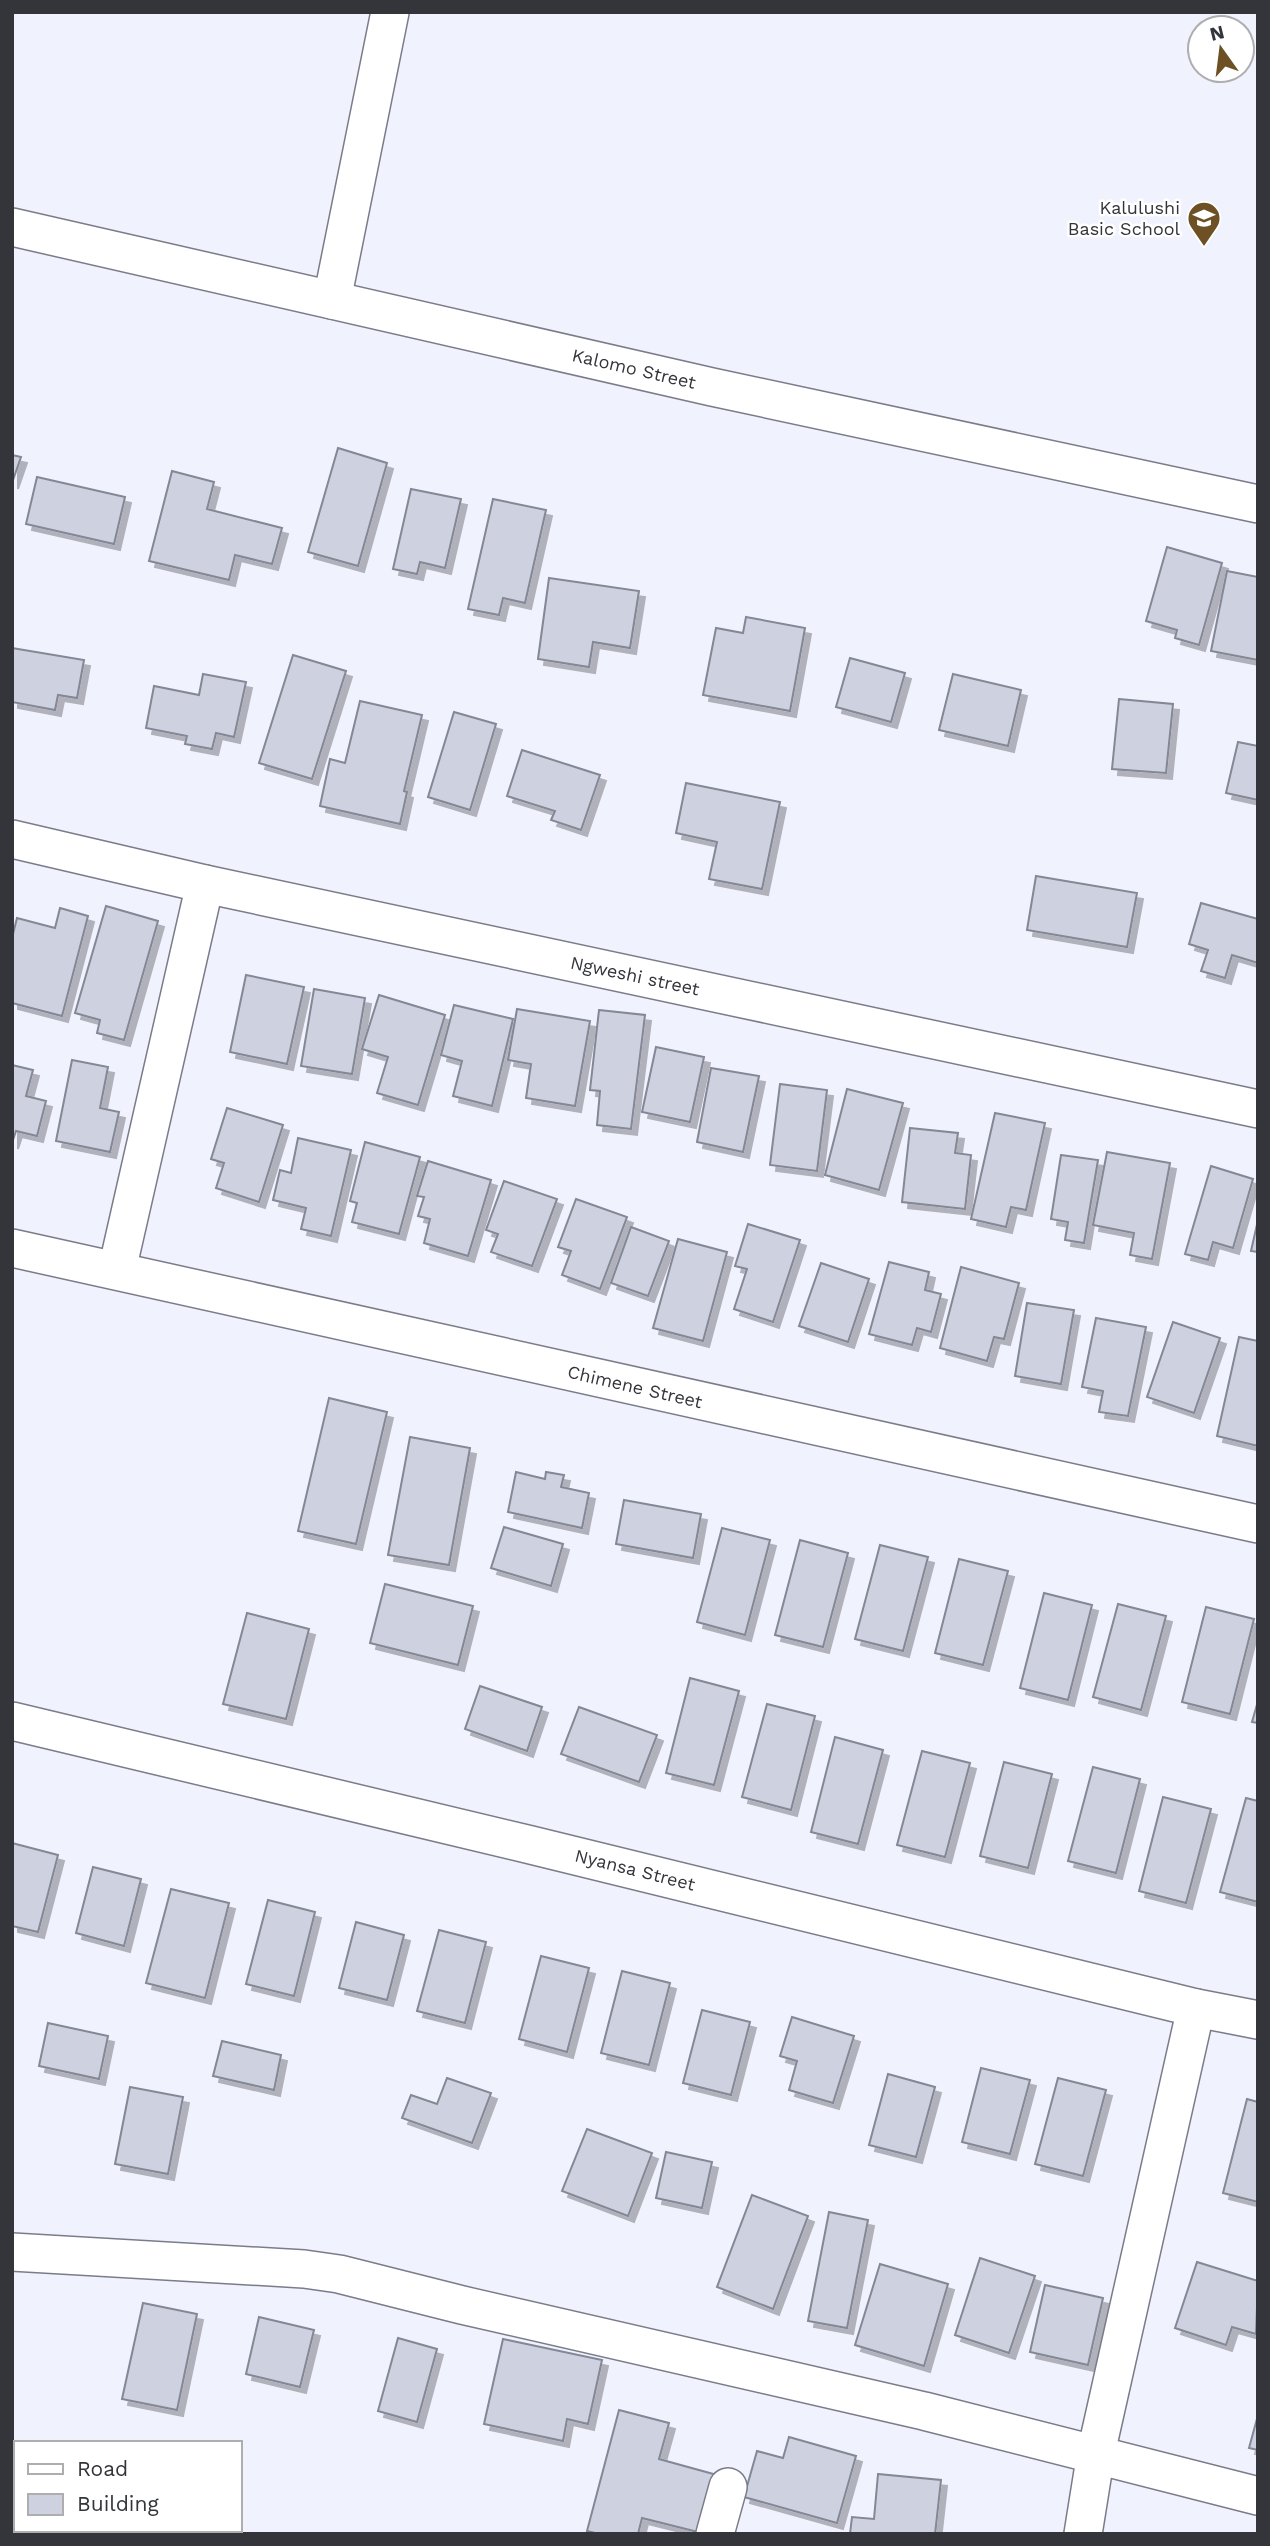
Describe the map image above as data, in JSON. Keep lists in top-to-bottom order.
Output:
{
  "streets": {
    "street": [
      "Kalomo Street",
      "Ngweshi street",
      "Chimene Street",
      "Nyansa Street"
    ]
  },
  "places": {
    "school or university": ["Kalulushi Basic School"]
  },
  "legend": ["Road", "Building"],
  "north": "top"
}
